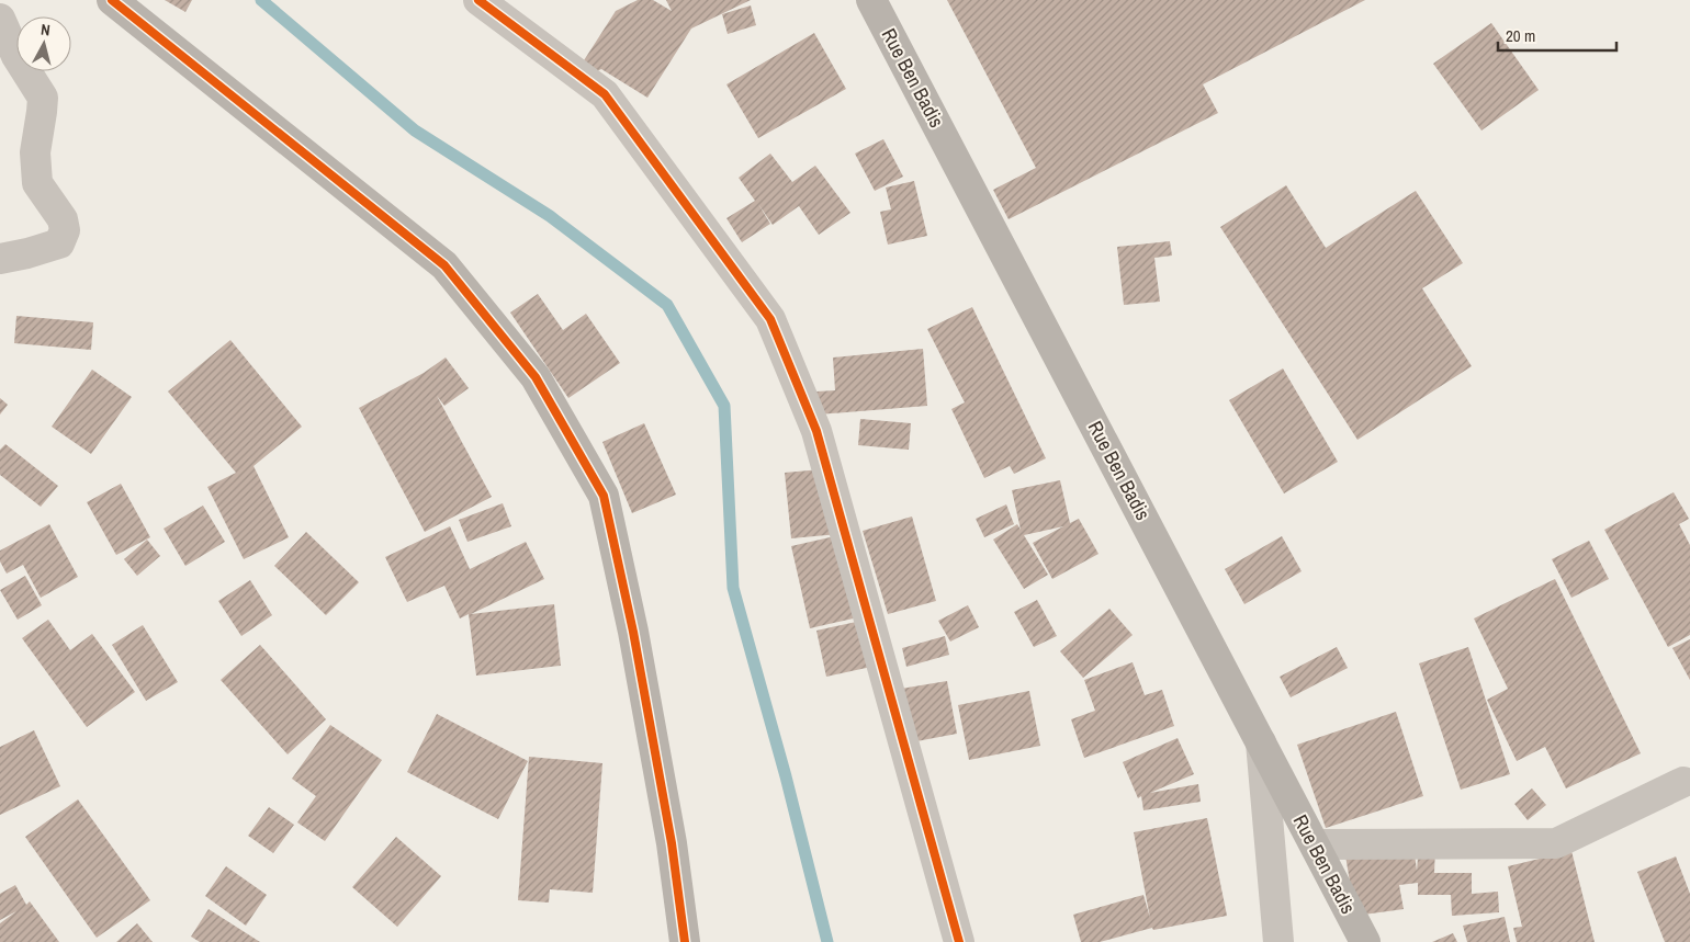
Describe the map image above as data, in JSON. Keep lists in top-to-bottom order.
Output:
{
  "streets": {
    "street": ["Rue Ben Badis"]
  },
  "scale_bar": "20 m",
  "north": "top"
}
